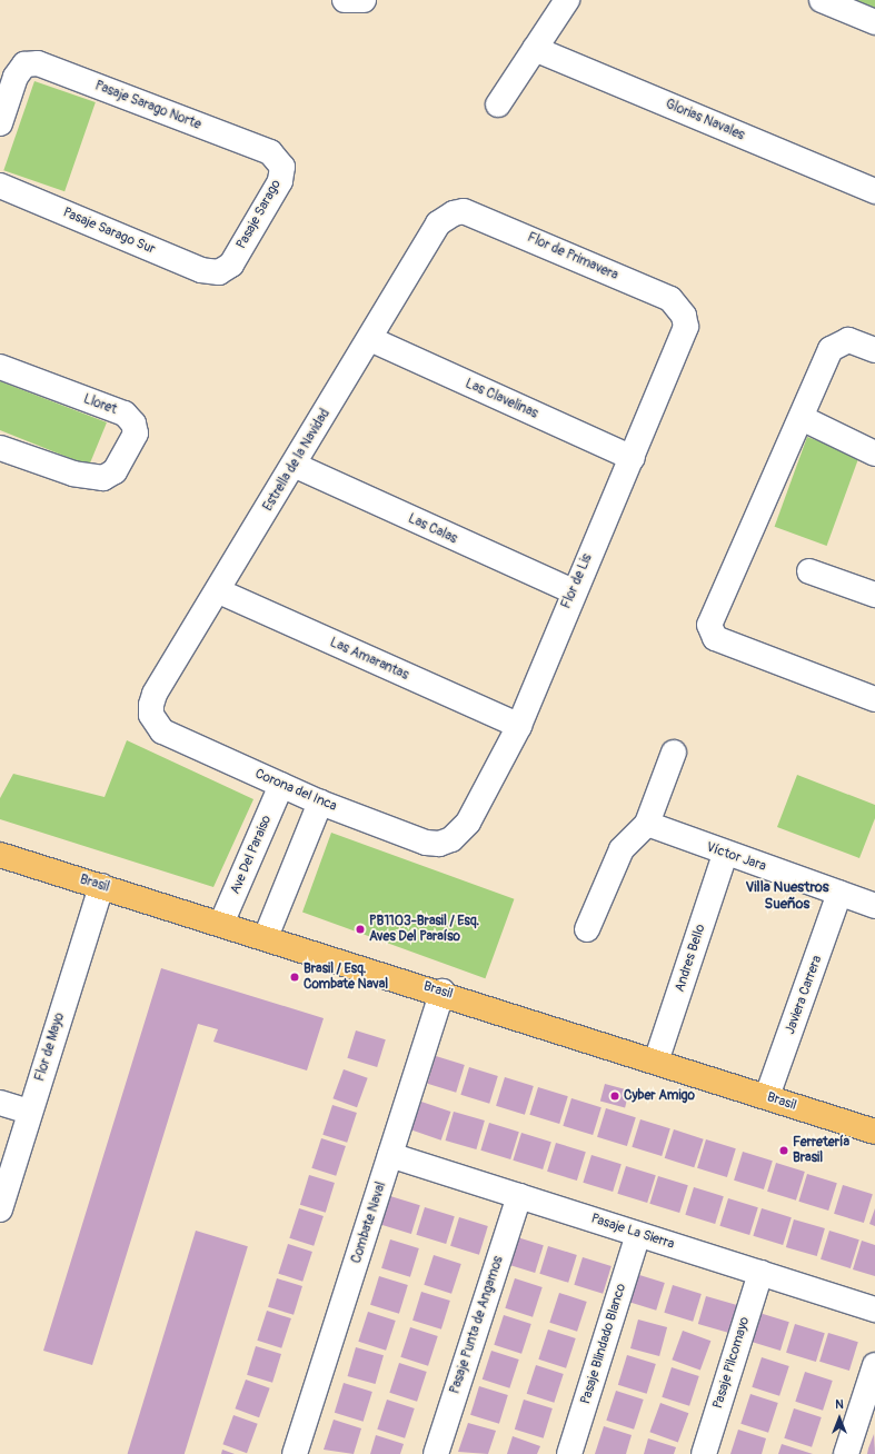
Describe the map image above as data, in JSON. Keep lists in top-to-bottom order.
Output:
{
  "streets": {
    "main road": ["Brasil"],
    "street": [
      "Pasaje Sarago Norte",
      "Glorias Navales",
      "Pasaje Sarago",
      "Pasaje Sarago Sur",
      "Flor de Primavera",
      "Las Clavelinas",
      "Lloret",
      "Estrella de la Navidad",
      "Las Calas",
      "Flor de Lis",
      "Las Amarantas",
      "Corona del Inca",
      "Ave Del Paraiso",
      "Víctor Jara",
      "Andres Bello",
      "Javiera Carrera",
      "Flor de Mayo",
      "Combate Naval",
      "Pasaje La Sierra",
      "Pasaje Punta de Angamos",
      "Pasaje Blindado Blanco",
      "Pasaje Pilcomayo"
    ]
  },
  "crossings": [
    ["Pasaje Sarago Norte", "Pasaje Sarago"],
    ["Pasaje Sarago", "Pasaje Sarago Sur"],
    ["Flor de Primavera", "Estrella de la Navidad"],
    ["Flor de Primavera", "Flor de Lis"],
    ["Las Clavelinas", "Estrella de la Navidad"],
    ["Las Clavelinas", "Flor de Lis"],
    ["Estrella de la Navidad", "Las Calas"],
    ["Estrella de la Navidad", "Las Amarantas"],
    ["Estrella de la Navidad", "Corona del Inca"],
    ["Las Calas", "Flor de Lis"],
    ["Flor de Lis", "Las Amarantas"],
    ["Flor de Lis", "Corona del Inca"],
    ["Corona del Inca", "Ave Del Paraiso"],
    ["Ave Del Paraiso", "Brasil"],
    ["Víctor Jara", "Andres Bello"],
    ["Víctor Jara", "Javiera Carrera"],
    ["Brasil", "Andres Bello"],
    ["Brasil", "Javiera Carrera"],
    ["Brasil", "Flor de Mayo"],
    ["Brasil", "Combate Naval"],
    ["Combate Naval", "Pasaje La Sierra"],
    ["Pasaje La Sierra", "Pasaje Punta de Angamos"],
    ["Pasaje La Sierra", "Pasaje Blindado Blanco"],
    ["Pasaje La Sierra", "Pasaje Pilcomayo"]
  ],
  "districts": ["Villa Nuestros Sueños"],
  "places": [
    "PB1103-Brasil / Esq. Aves Del Paraíso",
    "Brasil / Esq. Combate Naval",
    "Cyber Amigo",
    "Ferretería Brasil"
  ],
  "north": "top"
}
